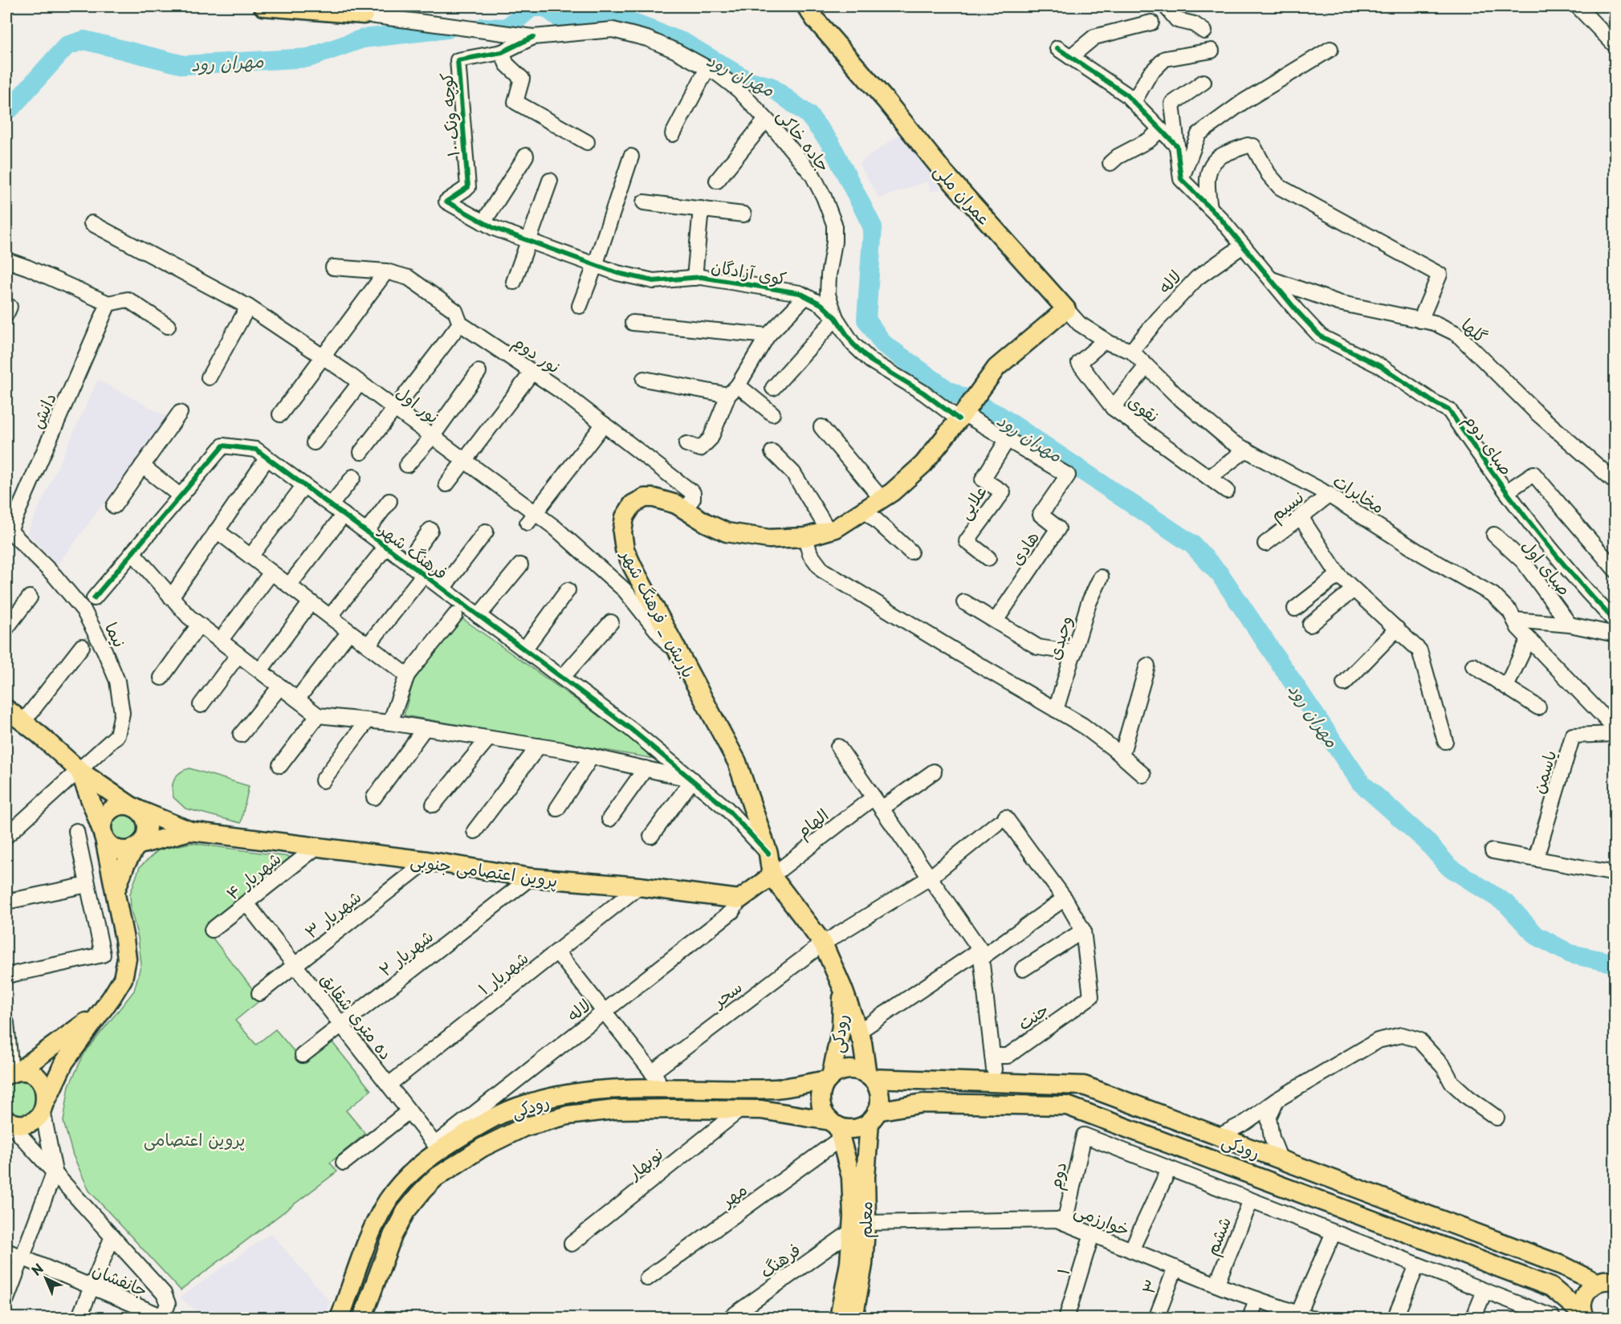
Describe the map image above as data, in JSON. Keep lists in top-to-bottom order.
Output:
{
  "streets": {
    "main road": [
      "عمران ملی",
      "باریش _ فرهنگ شهر",
      "پروین اعتصامی جنوبی",
      "رودکی",
      "رودکى",
      "معلم"
    ],
    "street": [
      "کوچه ونک ۱۰",
      "جاده خاکی",
      "کوی آزادگان",
      "لاله",
      "گلها",
      "نور دوم",
      "نور اول",
      "نقوی",
      "دانش",
      "صبای دوم",
      "مخابرات",
      "علایی",
      "نسیم",
      "هادی",
      "فرهنگ شهر",
      "صبای اول",
      "نیما",
      "وحیدی",
      "یاسمن",
      "الهام",
      "شهریار ۴",
      "شهریار ۳",
      "شهریار ۲",
      "شهریار ۱",
      "سحر",
      "ده متری شقایق",
      "جنت",
      "نوبهار",
      "دوم",
      "مهر",
      "خوارزمی",
      "ششم",
      "فرهنگ",
      "۱",
      "جانفشان",
      "۳"
    ]
  },
  "crossings": [
    ["کوچه ونک ۱۰", "کوی آزادگان"],
    ["جاده خاکی", "کوی آزادگان"],
    ["عمران ملی", "مخابرات"],
    ["عمران ملی", "باریش _ فرهنگ شهر"],
    ["کوی آزادگان", "علایی"],
    ["کوی آزادگان", "هادی"],
    ["کوی آزادگان", "باریش _ فرهنگ شهر"],
    ["لاله", "صبای دوم"],
    ["لاله", "مخابرات"],
    ["لاله", "پروین اعتصامی جنوبی"],
    ["لاله", "ده متری شقایق"],
    ["لاله", "رودکى"],
    ["گلها", "صبای دوم"],
    ["نور دوم", "باریش _ فرهنگ شهر"],
    ["نور اول", "باریش _ فرهنگ شهر"],
    ["نقوی", "مخابرات"],
    ["دانش", "نیما"],
    ["مخابرات", "نسیم"],
    ["مخابرات", "باریش _ فرهنگ شهر"],
    ["فرهنگ شهر", "باریش _ فرهنگ شهر"],
    ["باریش _ فرهنگ شهر", "الهام"],
    ["باریش _ فرهنگ شهر", "سحر"],
    ["باریش _ فرهنگ شهر", "رودکی"],
    ["نیما", "پروین اعتصامی جنوبی"],
    ["پروین اعتصامی جنوبی", "شهریار ۴"],
    ["پروین اعتصامی جنوبی", "شهریار ۳"],
    ["پروین اعتصامی جنوبی", "شهریار ۲"],
    ["پروین اعتصامی جنوبی", "شهریار ۱"],
    ["شهریار ۴", "ده متری شقایق"],
    ["شهریار ۳", "ده متری شقایق"],
    ["شهریار ۲", "ده متری شقایق"],
    ["شهریار ۱", "ده متری شقایق"],
    ["ده متری شقایق", "رودکى"],
    ["رودکی", "رودکى"],
    ["رودکی", "مهر"],
    ["رودکی", "معلم"],
    ["رودکى", "نوبهار"],
    ["رودکى", "مهر"],
    ["رودکى", "معلم"],
    ["دوم", "خوارزمی"],
    ["مهر", "معلم"],
    ["خوارزمی", "معلم"],
    ["خوارزمی", "ششم"],
    ["خوارزمی", "فرهنگ"],
    ["خوارزمی", "۱"],
    ["خوارزمی", "۳"],
    ["معلم", "فرهنگ"]
  ],
  "water": ["مهران رود"],
  "parks": ["پروین اعتصامى"],
  "north": "top left"
}
